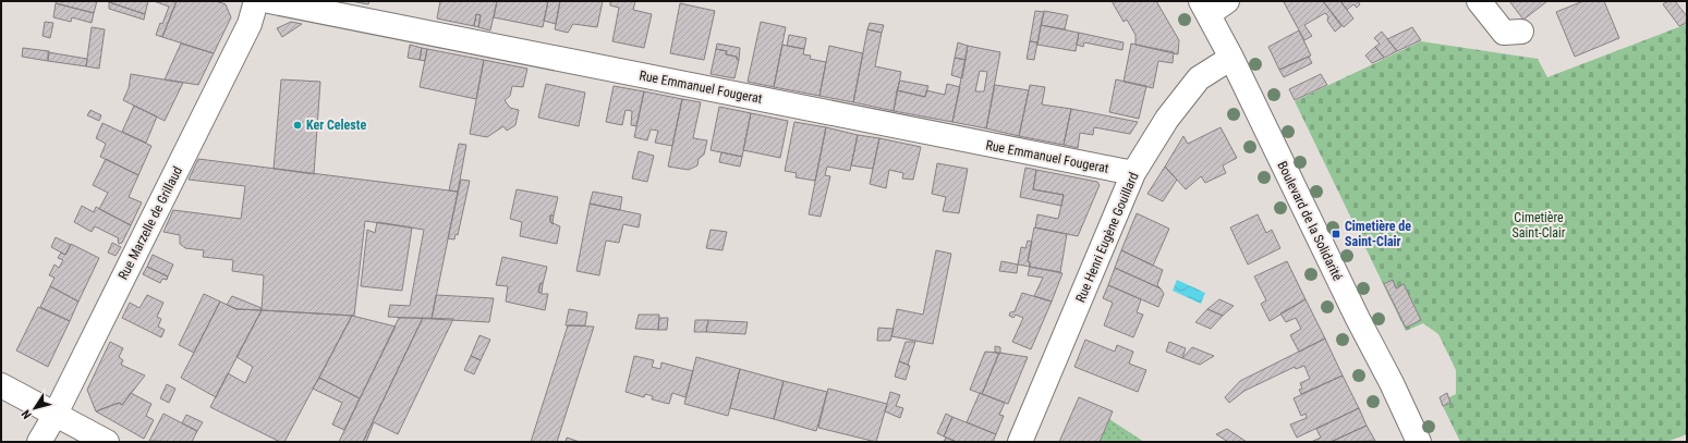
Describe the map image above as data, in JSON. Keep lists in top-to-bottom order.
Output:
{
  "streets": {
    "street": [
      "Rue Emmanuel Fougerat",
      "Boulevard de la Solidarité",
      "Rue Marzelle de Grillaud",
      "Rue Henri Eugène Gouillard"
    ]
  },
  "crossings": [
    ["Rue Emmanuel Fougerat", "Rue Henri Eugène Gouillard"],
    ["Boulevard de la Solidarité", "Rue Henri Eugène Gouillard"]
  ],
  "parks": ["Cimetière Saint-Clair"],
  "places": {
    "other": ["Ker Celeste"],
    "transit": ["Cimetière de Saint-Clair"]
  },
  "north": "bottom left"
}
